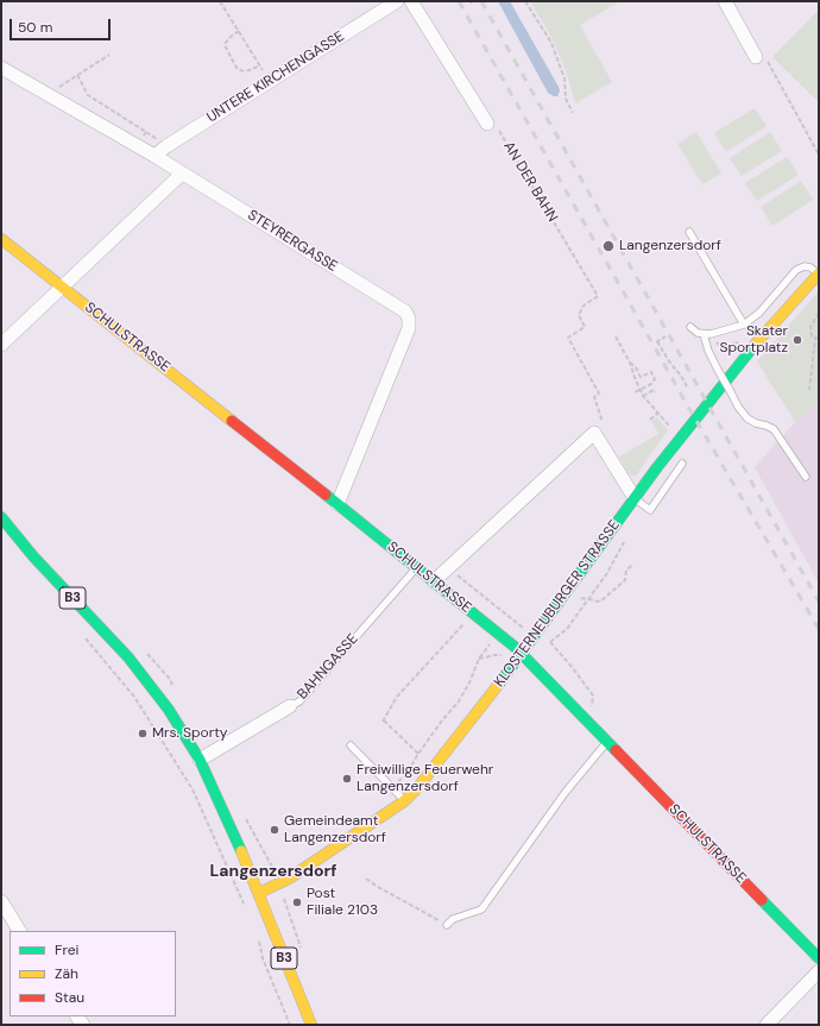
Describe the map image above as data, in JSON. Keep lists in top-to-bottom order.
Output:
{
  "streets": {
    "street": [
      "UNTERE KIRCHENGASSE",
      "STEYRERGASSE",
      "SCHULSTRASSE",
      "B3",
      "KLOSTERNEUBURGER STRASSE",
      "BAHNGASSE"
    ],
    "path": ["AN DER BAHN"]
  },
  "crossings": [
    ["UNTERE KIRCHENGASSE", "STEYRERGASSE"],
    ["STEYRERGASSE", "SCHULSTRASSE"],
    ["SCHULSTRASSE", "KLOSTERNEUBURGER STRASSE"],
    ["SCHULSTRASSE", "BAHNGASSE"],
    ["B3", "KLOSTERNEUBURGER STRASSE"],
    ["B3", "BAHNGASSE"]
  ],
  "districts": ["Langenzersdorf"],
  "places": [
    "Langenzersdorf",
    "Skater Sportplatz",
    "Mrs. Sporty",
    "Freiwillige Feuerwehr Langenzersdorf",
    "Gemeindeamt Langenzersdorf",
    "Post Filiale 2103"
  ],
  "legend": ["Frei", "Zäh", "Stau"],
  "scale_bar": "50 m"
}
